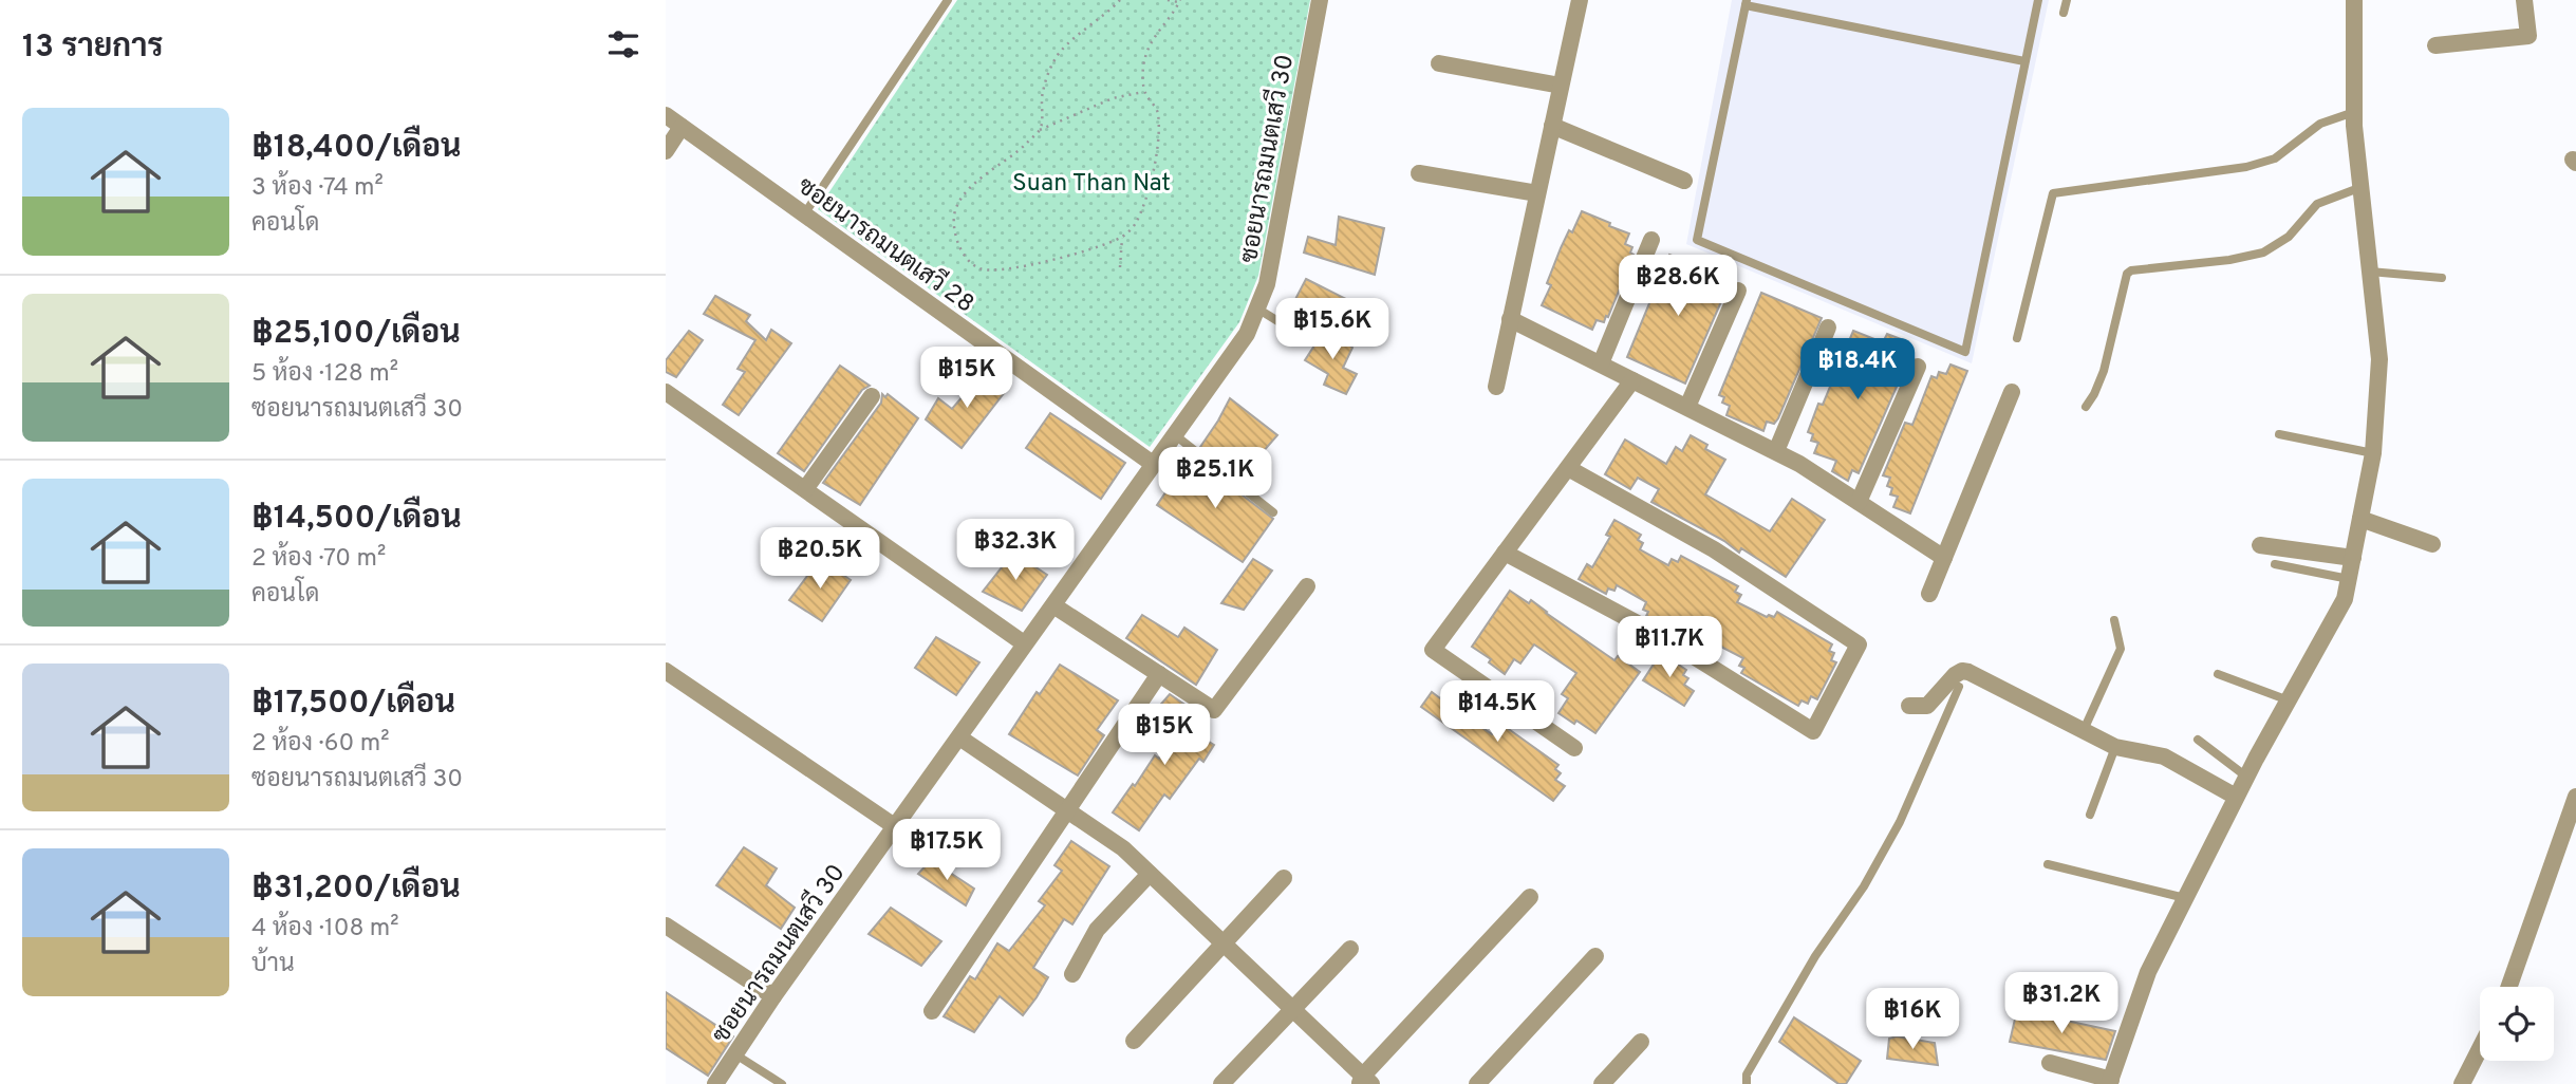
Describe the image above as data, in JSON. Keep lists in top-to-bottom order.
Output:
{
  "streets": {
    "street": ["ซอยนารถมนตเสวี 30", "ซอยนารถมนตเสวี 28"]
  },
  "crossings": [
    ["ซอยนารถมนตเสวี 30", "ซอยนารถมนตเสวี 28"]
  ],
  "parks": ["Suan Than Nat"],
  "page": {
    "heading": "13 รายการ",
    "list": [
      {
        "name": "฿18,400/เดือน",
        "note": "3 ห้อง · 74 m² · คอนโด"
      },
      {
        "name": "฿25,100/เดือน",
        "note": "5 ห้อง · 128 m² · ซอยนารถมนตเสวี 30"
      },
      {
        "name": "฿14,500/เดือน",
        "note": "2 ห้อง · 70 m² · คอนโด"
      },
      {
        "name": "฿17,500/เดือน",
        "note": "2 ห้อง · 60 m² · ซอยนารถมนตเสวี 30"
      },
      {
        "name": "฿31,200/เดือน",
        "note": "4 ห้อง · 108 m² · บ้าน"
      }
    ],
    "price": [
      "฿28.6K",
      "฿15.6K",
      "฿18.4K",
      "฿15K",
      "฿25.1K",
      "฿32.3K",
      "฿20.5K",
      "฿11.7K",
      "฿14.5K",
      "฿15K",
      "฿17.5K",
      "฿31.2K",
      "฿16K"
    ]
  }
}
